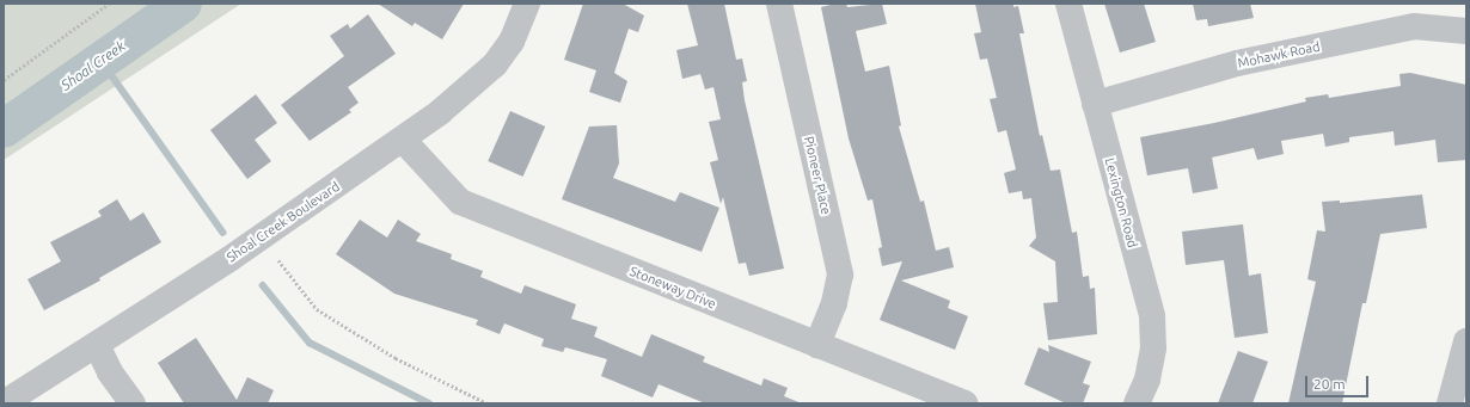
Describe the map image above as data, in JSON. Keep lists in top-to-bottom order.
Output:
{
  "streets": {
    "street": [
      "Mohawk Road",
      "Pioneer Place",
      "Lexington Road",
      "Shoal Creek Boulevard",
      "Stoneway Drive"
    ]
  },
  "crossings": [
    ["Mohawk Road", "Lexington Road"],
    ["Pioneer Place", "Stoneway Drive"],
    ["Shoal Creek Boulevard", "Stoneway Drive"]
  ],
  "water": ["Shoal Creek"],
  "scale_bar": "20 m"
}
